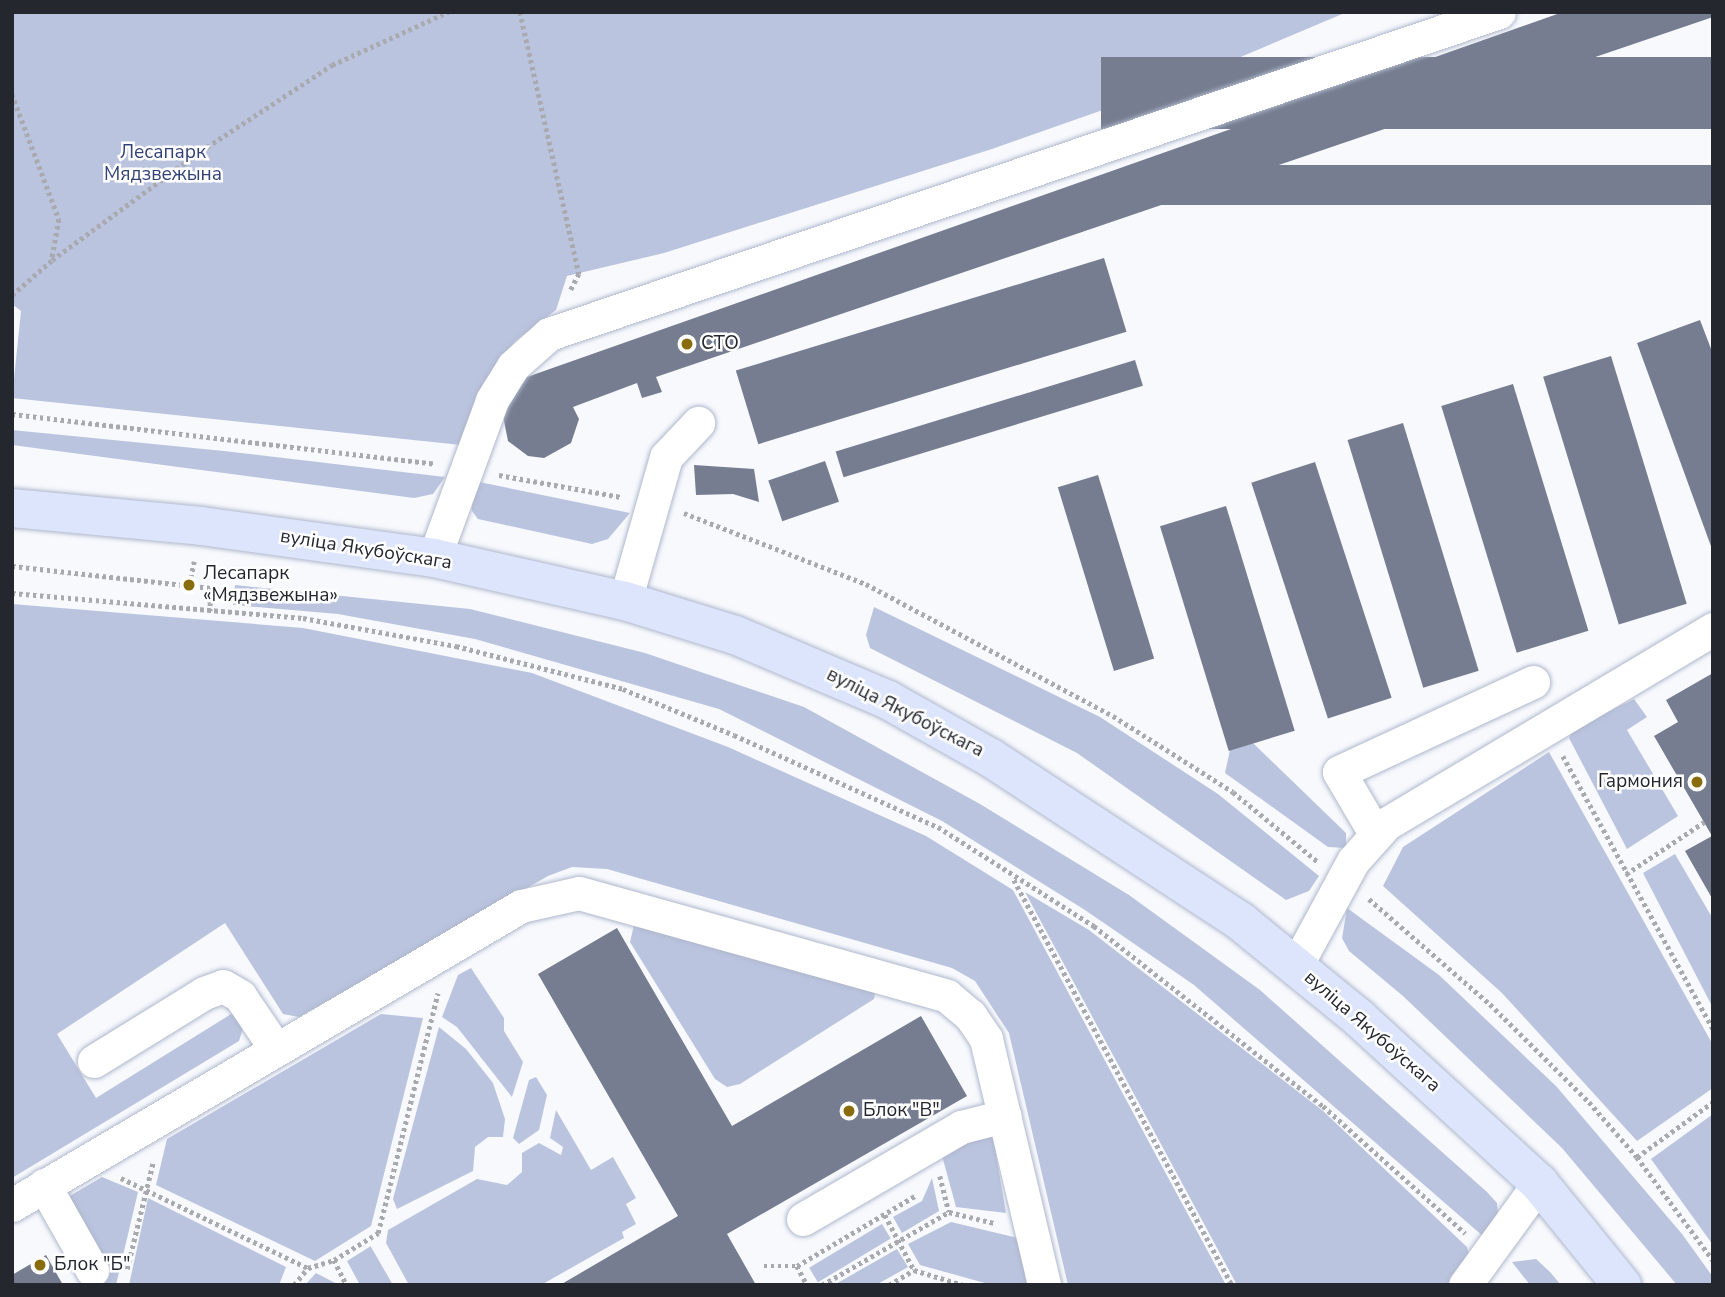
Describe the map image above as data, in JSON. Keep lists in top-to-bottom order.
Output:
{
  "streets": {
    "main road": ["вуліца Якубоўскага"]
  },
  "parks": ["Лесапарк Мядзвежына"],
  "places": [
    "СТО",
    "Лесапарк «Мядзвежына»",
    "Гармония",
    "Блок \"В\"",
    "Блок \"Б\""
  ]
}
